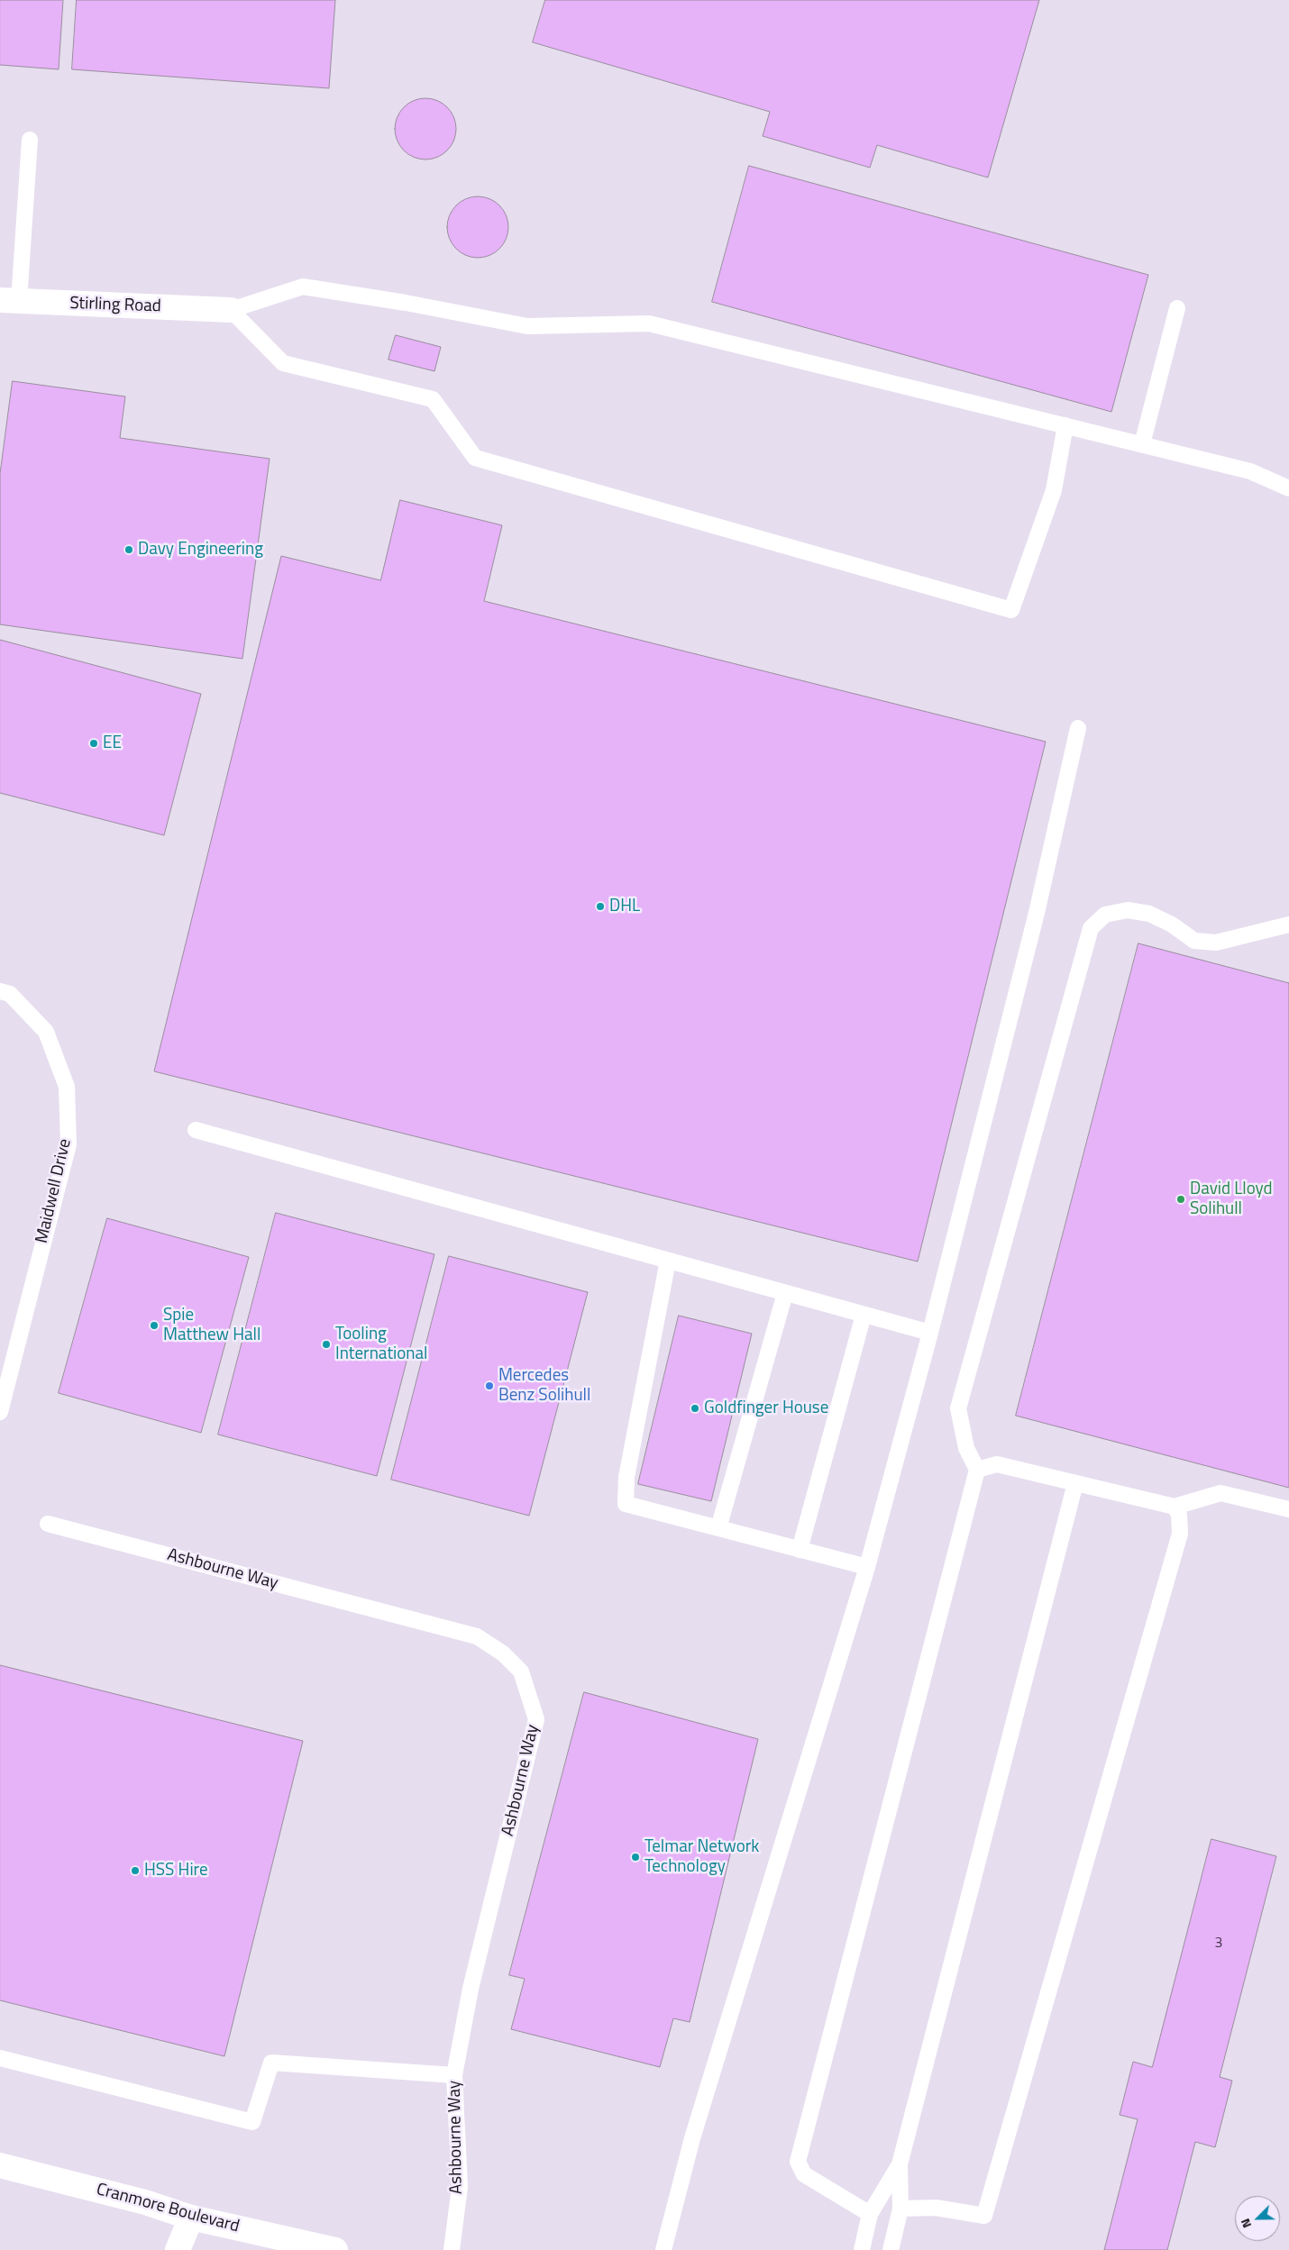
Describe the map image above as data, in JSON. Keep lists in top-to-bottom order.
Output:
{
  "streets": {
    "street": ["Stirling Road", "Cranmore Boulevard"],
    "lane": ["Maidwell Drive", "Ashbourne Way"]
  },
  "places": [
    "Davy Engineering",
    "EE",
    "DHL",
    "David Lloyd Solihull",
    "Spie Matthew Hall",
    "Tooling International",
    "Mercedes Benz Solihull",
    "Goldfinger House",
    "Telmar Network Technology",
    "HSS Hire"
  ],
  "house_numbers": ["3"],
  "north": "bottom left"
}
